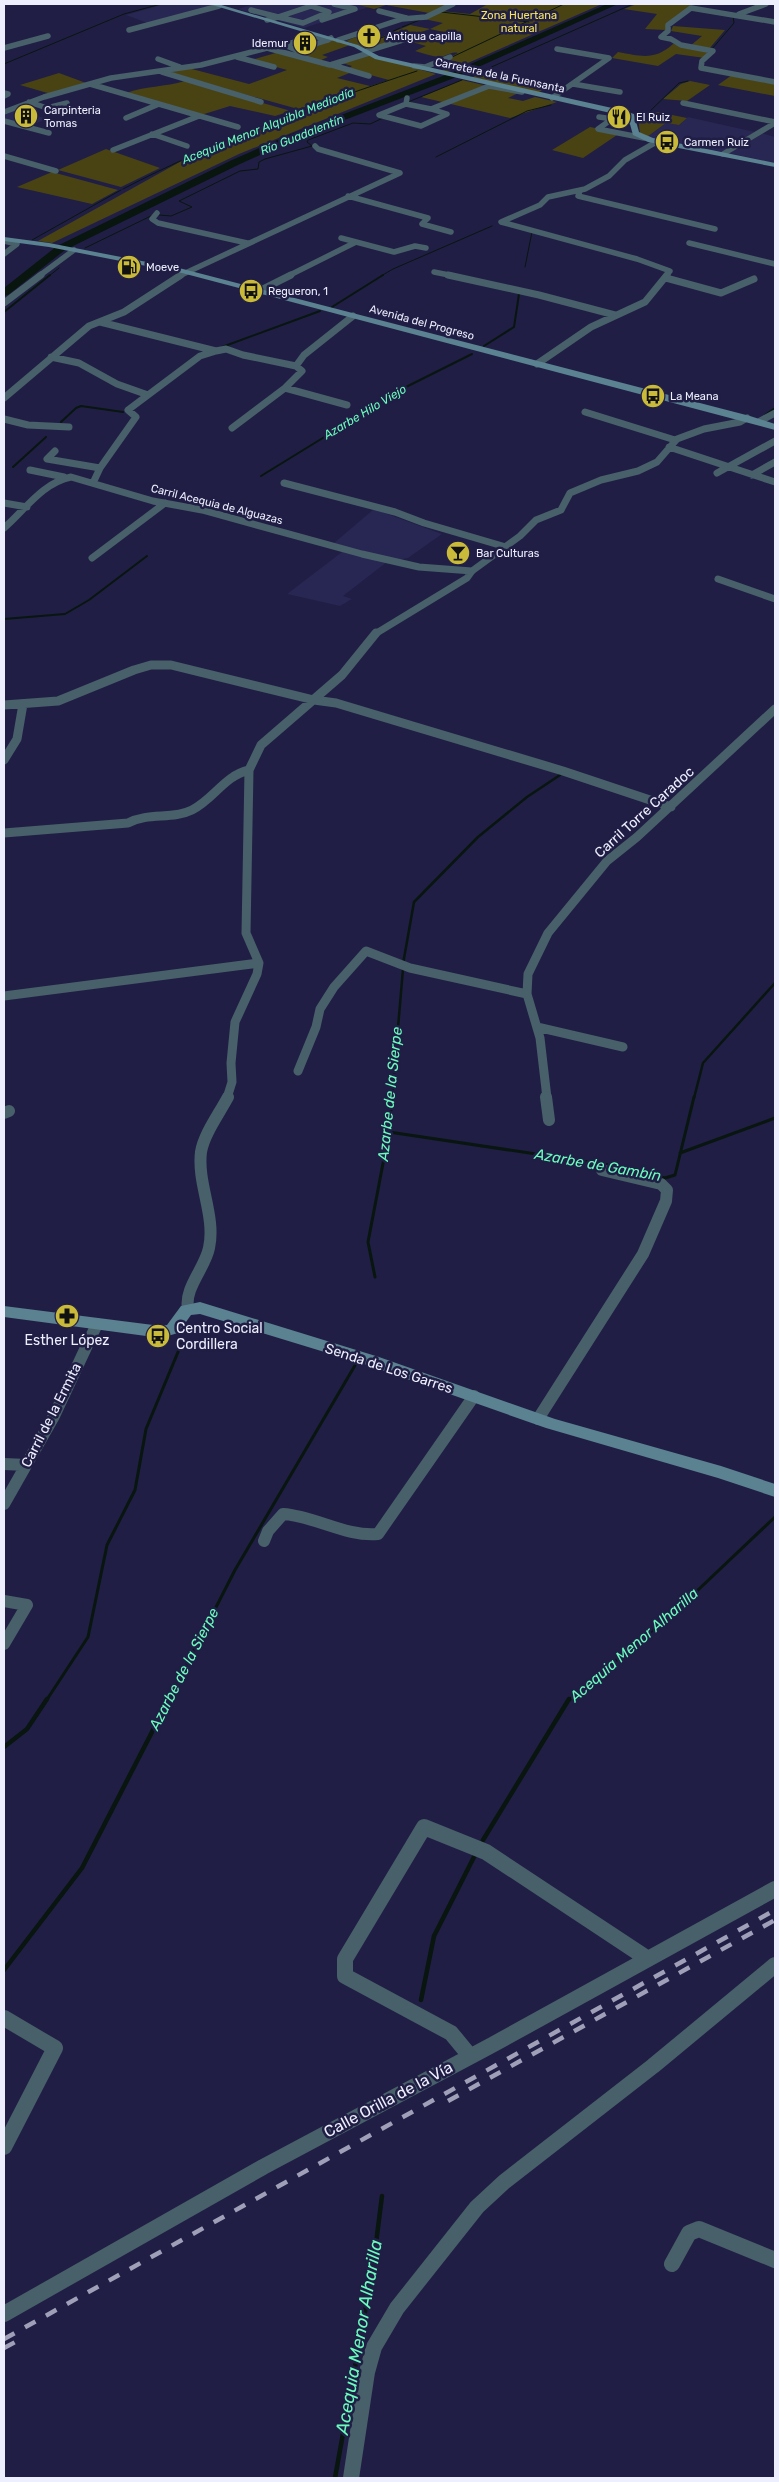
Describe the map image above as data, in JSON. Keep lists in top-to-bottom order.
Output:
{
  "streets": {
    "main road": ["Carretera de la Fuensanta", "Avenida del Progreso", "Senda de Los Garres"],
    "street": [
      "Carril Acequia de Alguazas",
      "Carril Torre Caradoc",
      "Carril de la Ermita",
      "Calle Orilla de la Vía"
    ]
  },
  "water": [
    "Acequia Menor Alquibla Mediodía",
    "Río Guadalentín",
    "Azarbe Hilo Viejo",
    "Azarbe de la Sierpe",
    "Azarbe de Gambín",
    "Acequia Menor Alharilla"
  ],
  "parks": ["Zona Huertana natural"],
  "places": {
    "church": ["Antigua capilla"],
    "building": ["Idemur", "Carpinteria Tomas"],
    "restaurant": ["El Ruiz"],
    "bus stop": [
      "Carmen Ruiz",
      "Regueron, 1",
      "La Meana",
      "Centro Social Cordillera"
    ],
    "fuel station": ["Moeve"],
    "bar": ["Bar Culturas"],
    "pharmacy": ["Esther López"]
  }
}
